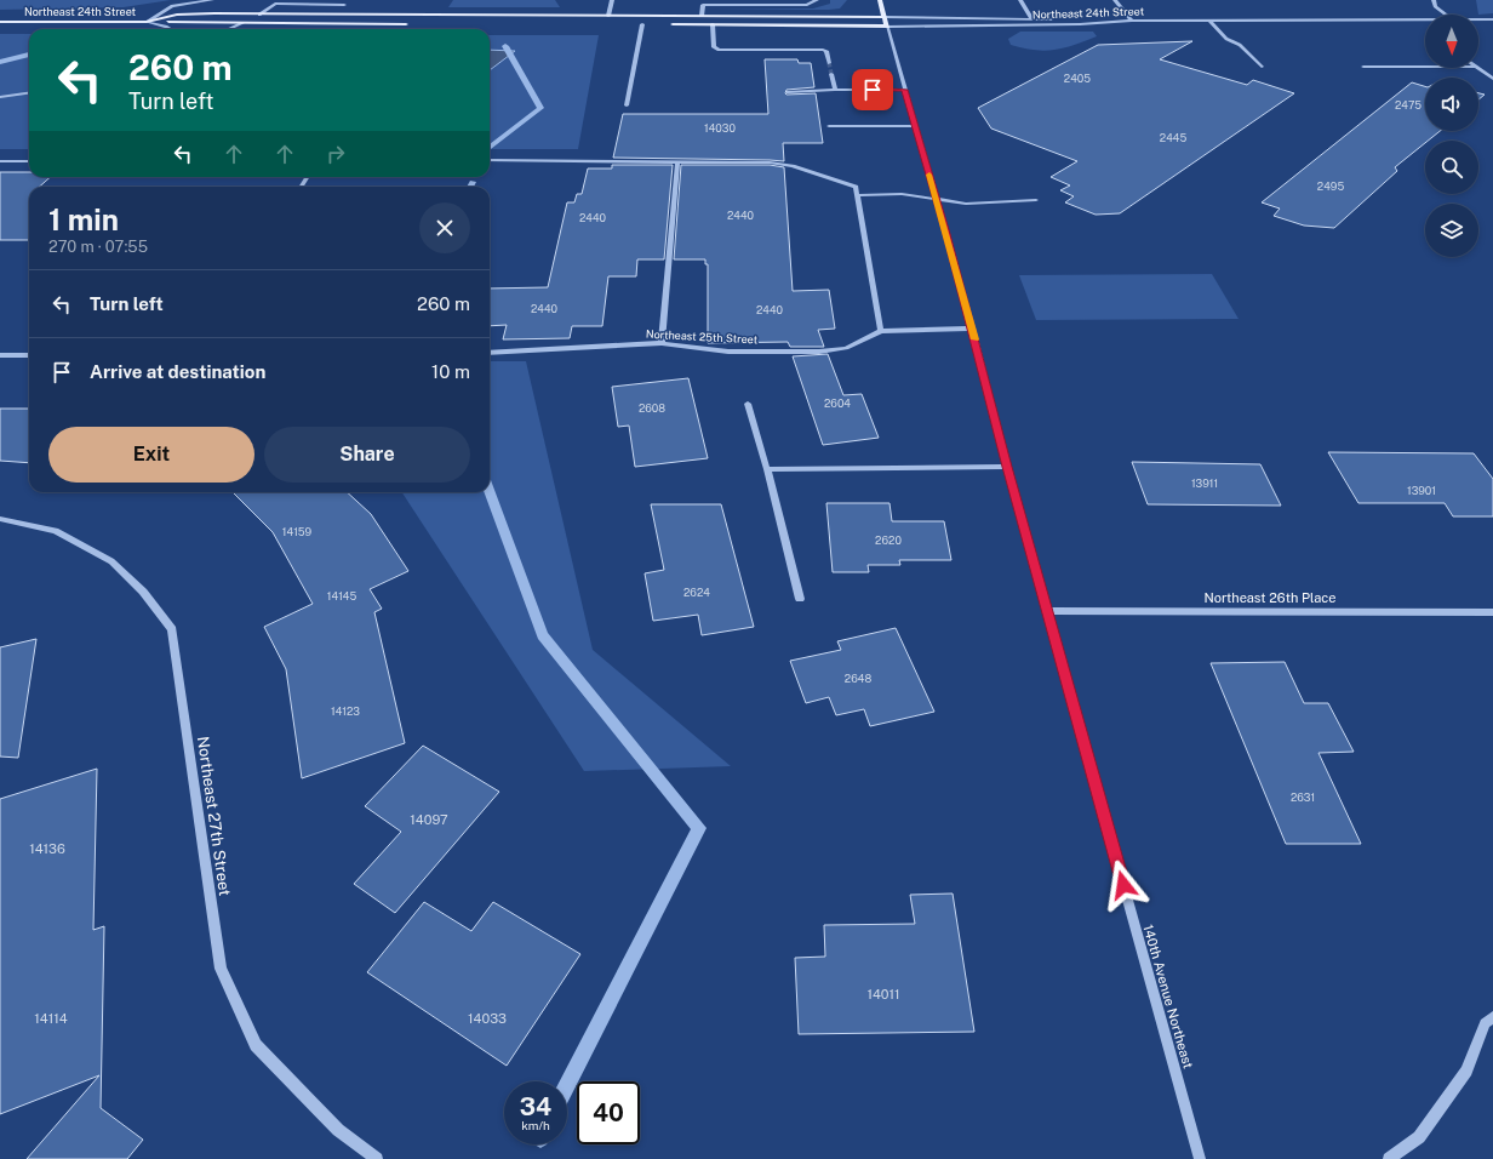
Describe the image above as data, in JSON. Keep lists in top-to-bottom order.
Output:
{
  "streets": {
    "main road": ["Northeast 24th Street", "140th Avenue Northeast"],
    "street": ["Northeast 25th Street", "Northeast 26th Place", "Northeast 27th Street"]
  },
  "crossings": [
    ["Northeast 24th Street", "140th Avenue Northeast"],
    ["Northeast 25th Street", "140th Avenue Northeast"],
    ["Northeast 26th Place", "140th Avenue Northeast"]
  ],
  "house_numbers": [
    "2405",
    "2475",
    "14030",
    "2445",
    "2495",
    "2440",
    "2440",
    "2440",
    "2440",
    "2604",
    "2608",
    "13911",
    "13901",
    "14159",
    "2620",
    "2624",
    "14145",
    "2648",
    "14123",
    "2631",
    "14097",
    "14136",
    "14011",
    "14114",
    "14033"
  ],
  "north": "bottom",
  "page": {
    "turn": ["260 m", "Turn left"],
    "heading": ["1 min", "270 m · 07:55"],
    "list": [
      {
        "name": "Turn left",
        "value": "260 m"
      },
      {
        "name": "Arrive at destination",
        "value": "10 m"
      }
    ],
    "buttons": ["Exit", "Share"],
    "speed": "34 km/h",
    "limit": "40"
  }
}
